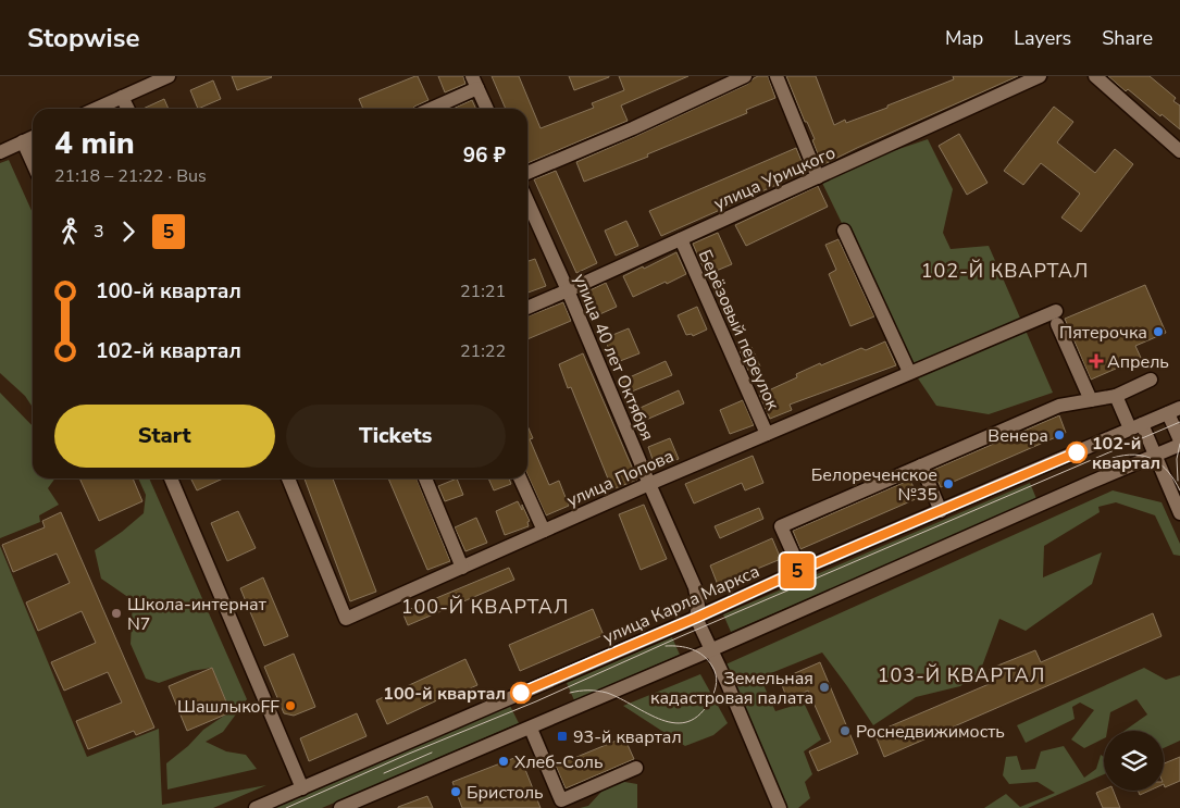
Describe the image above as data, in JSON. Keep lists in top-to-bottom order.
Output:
{
  "streets": {
    "street": [
      "улица Урицкого",
      "Берёзовый переулок",
      "улица 40 лет Октября",
      "улица Попова",
      "улица Карла Маркса"
    ]
  },
  "crossings": [
    ["улица Урицкого", "Берёзовый переулок"],
    ["улица Урицкого", "улица 40 лет Октября"],
    ["Берёзовый переулок", "улица Попова"],
    ["улица 40 лет Октября", "улица Попова"],
    ["улица 40 лет Октября", "улица Карла Маркса"]
  ],
  "districts": ["102-Й КВАРТАЛ", "100-Й КВАРТАЛ", "103-Й КВАРТАЛ"],
  "places": {
    "other": [
      "Пятерочка",
      "Венера",
      "102-й квартал",
      "Белореченское №35",
      "Школа-интернат N7",
      "Земельная кадастровая палата",
      "100-й квартал",
      "ШашлыкoFF",
      "Роснедвижимость",
      "Хлеб-Соль",
      "Бристоль"
    ],
    "health": ["Апрель"],
    "transit": ["93-й квартал"]
  },
  "lines": ["bus line 5"],
  "page": {
    "header": "Stopwise",
    "nav": ["Map", "Layers", "Share"],
    "on_map": "5",
    "heading": ["4 min", "21:18 – 21:22 · Bus", "96 ₽"],
    "legs": ["3", "5"],
    "list": [
      {
        "name": "100-й квартал",
        "value": "21:21"
      },
      {
        "name": "102-й квартал",
        "value": "21:22"
      }
    ],
    "buttons": ["Start", "Tickets"]
  }
}
